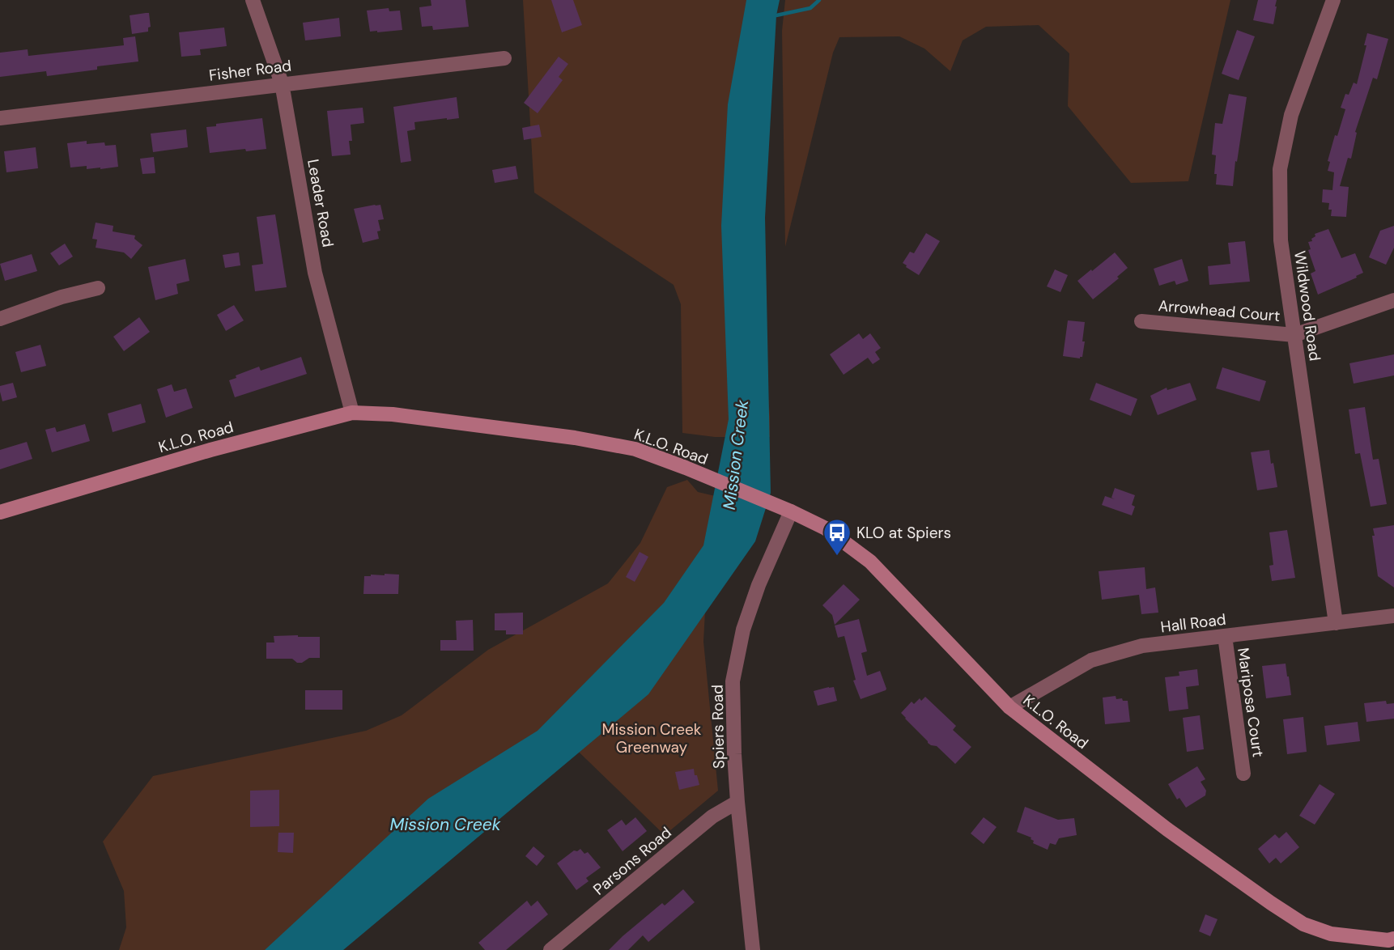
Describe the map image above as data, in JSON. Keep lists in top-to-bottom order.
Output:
{
  "streets": {
    "main road": ["K.L.O. Road"],
    "street": [
      "Fisher Road",
      "Leader Road",
      "Wildwood Road",
      "Arrowhead Court",
      "Hall Road",
      "Mariposa Court",
      "Spiers Road",
      "Parsons Road"
    ]
  },
  "crossings": [
    ["Fisher Road", "Leader Road"],
    ["Leader Road", "K.L.O. Road"],
    ["Wildwood Road", "Arrowhead Court"],
    ["Wildwood Road", "Hall Road"],
    ["K.L.O. Road", "Hall Road"],
    ["K.L.O. Road", "Spiers Road"],
    ["Hall Road", "Mariposa Court"],
    ["Spiers Road", "Parsons Road"]
  ],
  "water": ["Mission Creek"],
  "parks": ["Mission Creek Greenway"],
  "places": {
    "bus stop": ["KLO at Spiers"]
  }
}
